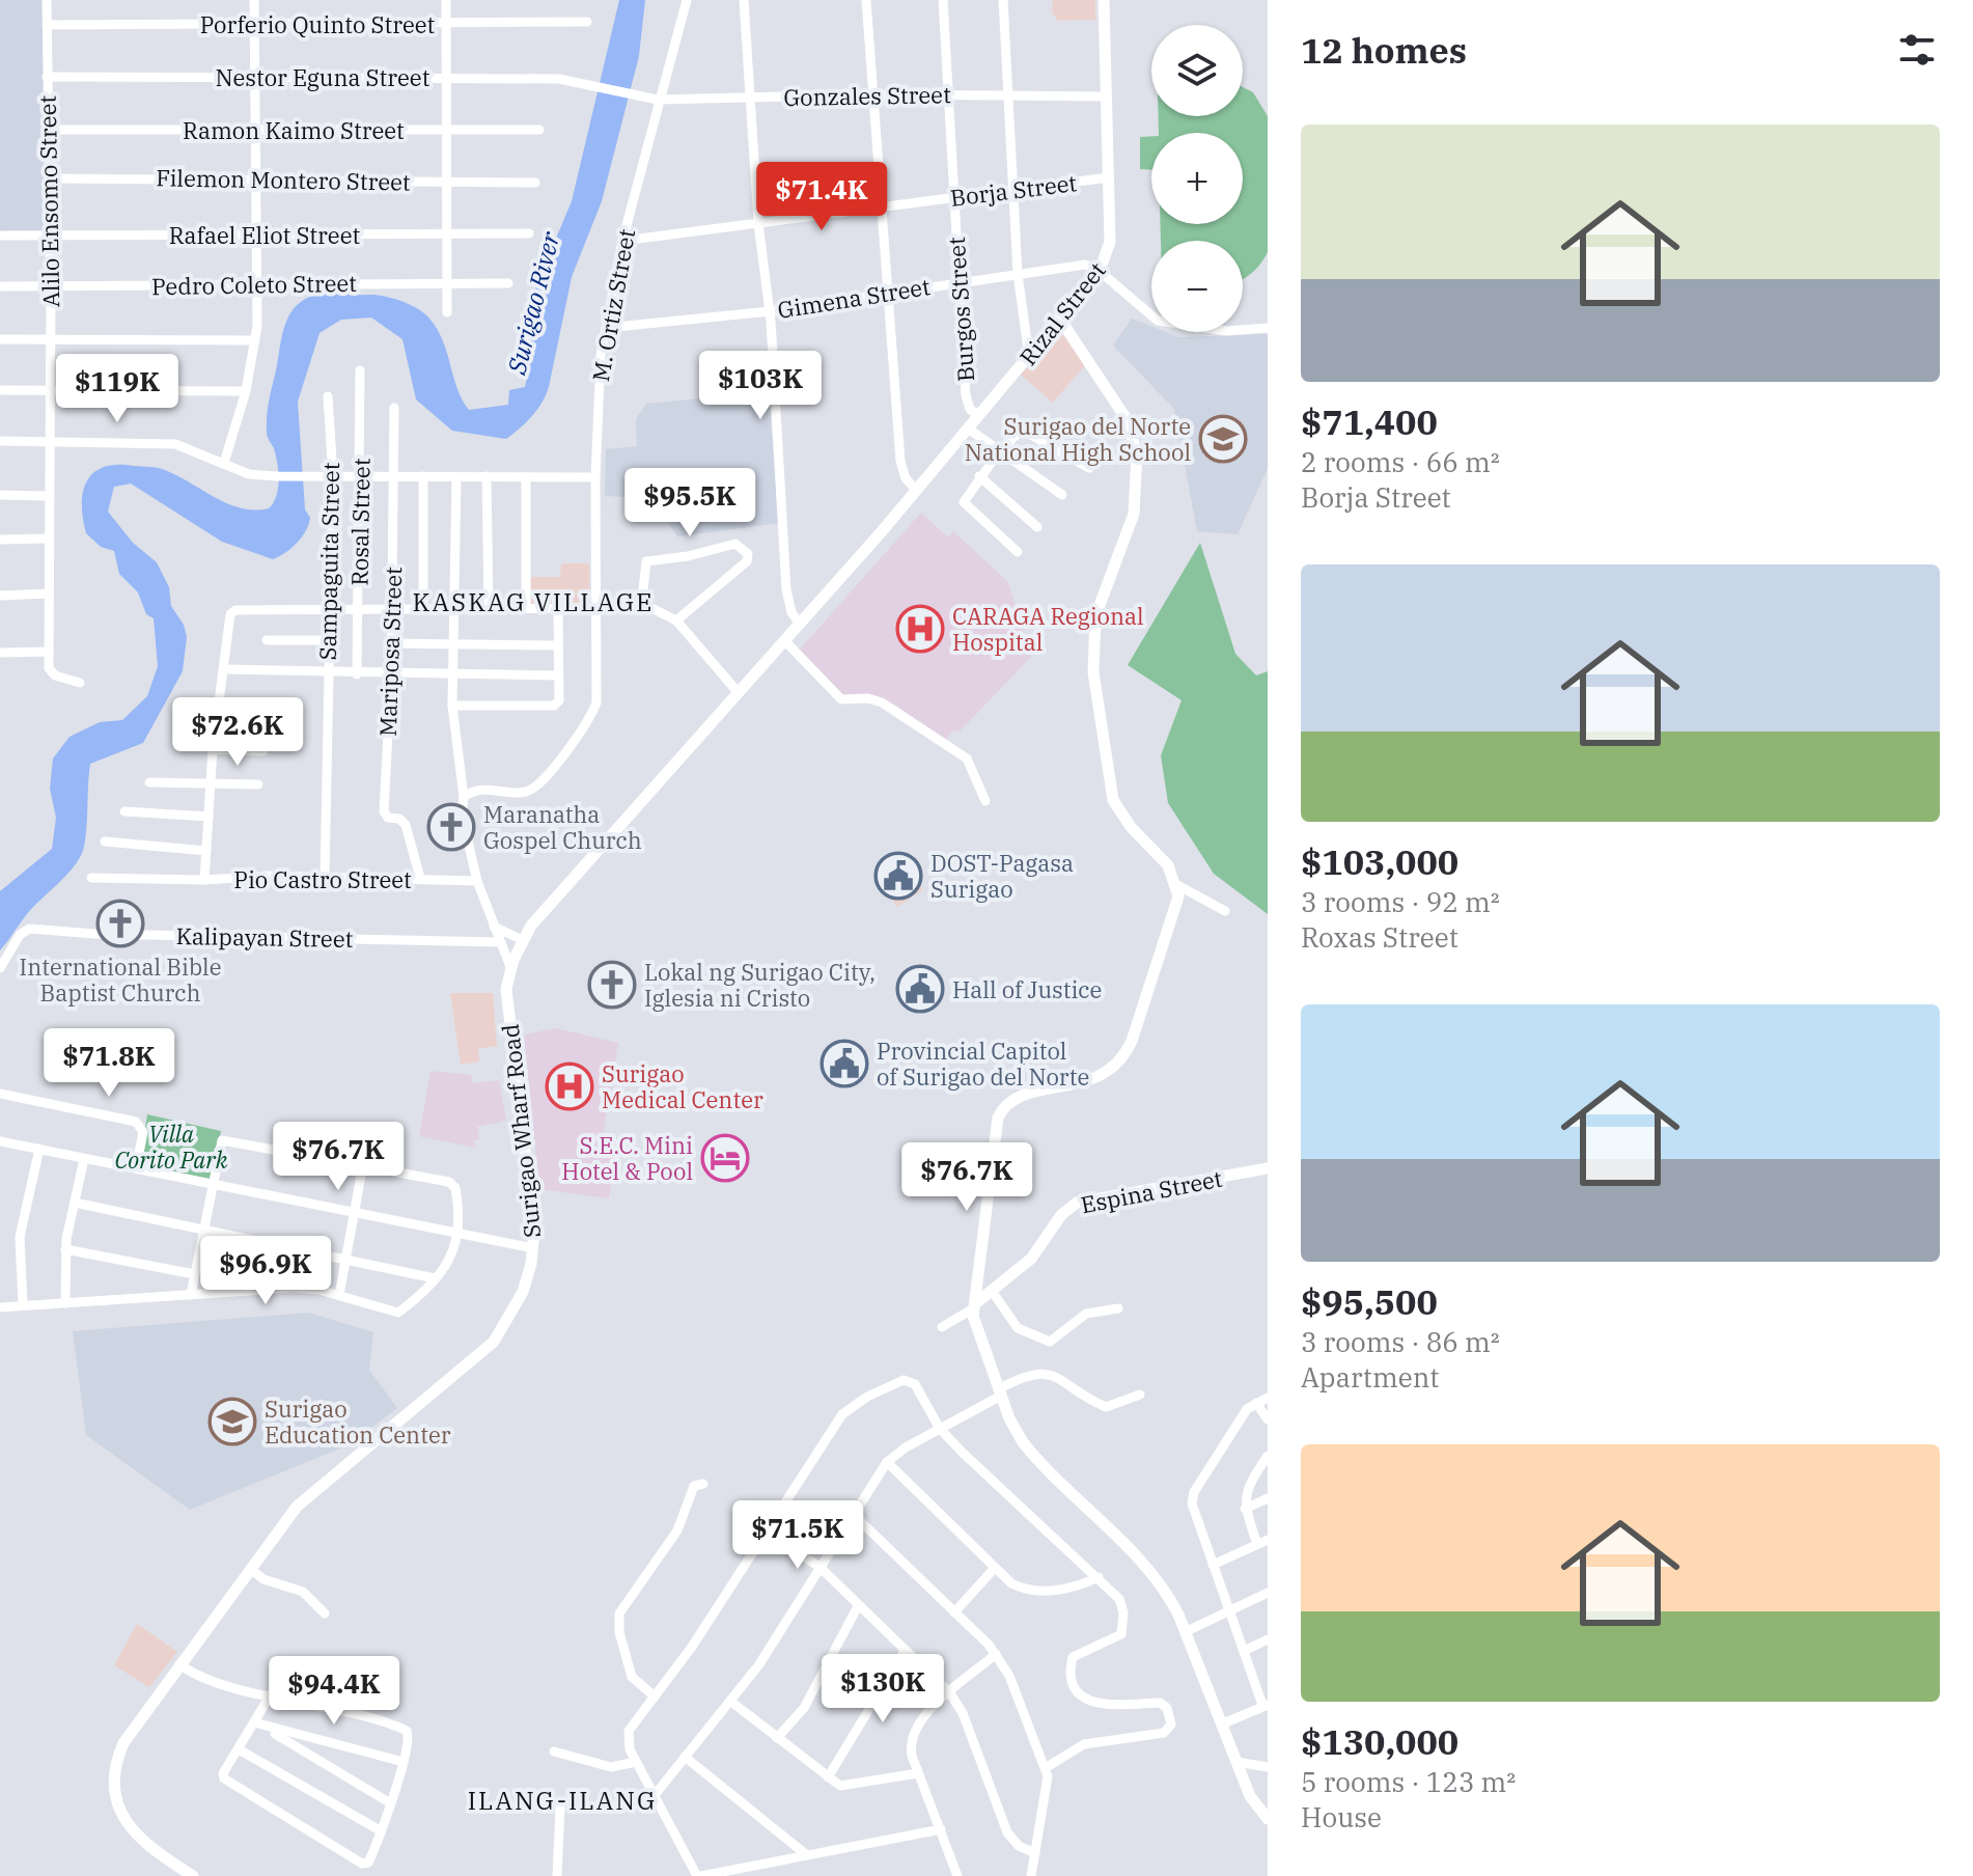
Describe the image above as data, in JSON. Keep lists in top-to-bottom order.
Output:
{
  "streets": {
    "main road": ["Rizal Street", "Surigao Wharf Road", "Espina Street"],
    "street": [
      "Porferio Quinto Street",
      "Nestor Eguna Street",
      "Gonzales Street",
      "Ramon Kaimo Street",
      "Filemon Montero Street",
      "Borja Street",
      "Alilo Ensomo Street",
      "Rafael Eliot Street",
      "Pedro Coleto Street",
      "Gimena Street",
      "M. Ortiz Street",
      "Burgos Street",
      "Rosal Street",
      "Sampaguita Street",
      "Mariposa Street",
      "Pio Castro Street",
      "Kalipayan Street"
    ]
  },
  "crossings": [
    ["Porferio Quinto Street", "Alilo Ensomo Street"],
    ["Nestor Eguna Street", "Gonzales Street"],
    ["Nestor Eguna Street", "Alilo Ensomo Street"],
    ["Gonzales Street", "M. Ortiz Street"],
    ["Gonzales Street", "Burgos Street"],
    ["Gonzales Street", "Rizal Street"],
    ["Ramon Kaimo Street", "Alilo Ensomo Street"],
    ["Filemon Montero Street", "Alilo Ensomo Street"],
    ["Borja Street", "M. Ortiz Street"],
    ["Borja Street", "Burgos Street"],
    ["Borja Street", "Rizal Street"],
    ["Alilo Ensomo Street", "Rafael Eliot Street"],
    ["Alilo Ensomo Street", "Pedro Coleto Street"],
    ["Gimena Street", "M. Ortiz Street"],
    ["Gimena Street", "Burgos Street"],
    ["Gimena Street", "Rizal Street"],
    ["M. Ortiz Street", "Pio Castro Street"],
    ["Burgos Street", "Rizal Street"],
    ["Rizal Street", "Surigao Wharf Road"],
    ["Rosal Street", "Pio Castro Street"],
    ["Sampaguita Street", "Pio Castro Street"],
    ["Mariposa Street", "Pio Castro Street"]
  ],
  "districts": ["KASKAG VILLAGE", "ILANG-ILANG"],
  "water": ["Surigao River"],
  "parks": ["Villa Corito Park"],
  "places": {
    "school or university": ["Surigao del Norte National High School", "Surigao Education Center"],
    "hospital": ["CARAGA Regional Hospital", "Surigao Medical Center"],
    "church": ["Maranatha Gospel Church", "International Bible Baptist Church", "Lokal ng Surigao City, Iglesia ni Cristo"],
    "public building": ["DOST-Pagasa Surigao", "Hall of Justice", "Provincial Capitol of Surigao del Norte"],
    "hotel": ["S.E.C. Mini Hotel & Pool"]
  },
  "page": {
    "heading": "12 homes",
    "map_buttons": ["+", "−"],
    "list": [
      {
        "name": "$71,400",
        "note": "2 rooms · 66 m² · Borja Street"
      },
      {
        "name": "$103,000",
        "note": "3 rooms · 92 m² · Roxas Street"
      },
      {
        "name": "$95,500",
        "note": "3 rooms · 86 m² · Apartment"
      },
      {
        "name": "$130,000",
        "note": "5 rooms · 123 m² · House"
      }
    ],
    "price": [
      "$71.4K",
      "$103K",
      "$119K",
      "$95.5K",
      "$72.6K",
      "$71.8K",
      "$76.7K",
      "$76.7K",
      "$96.9K",
      "$71.5K",
      "$130K",
      "$94.4K"
    ]
  }
}
